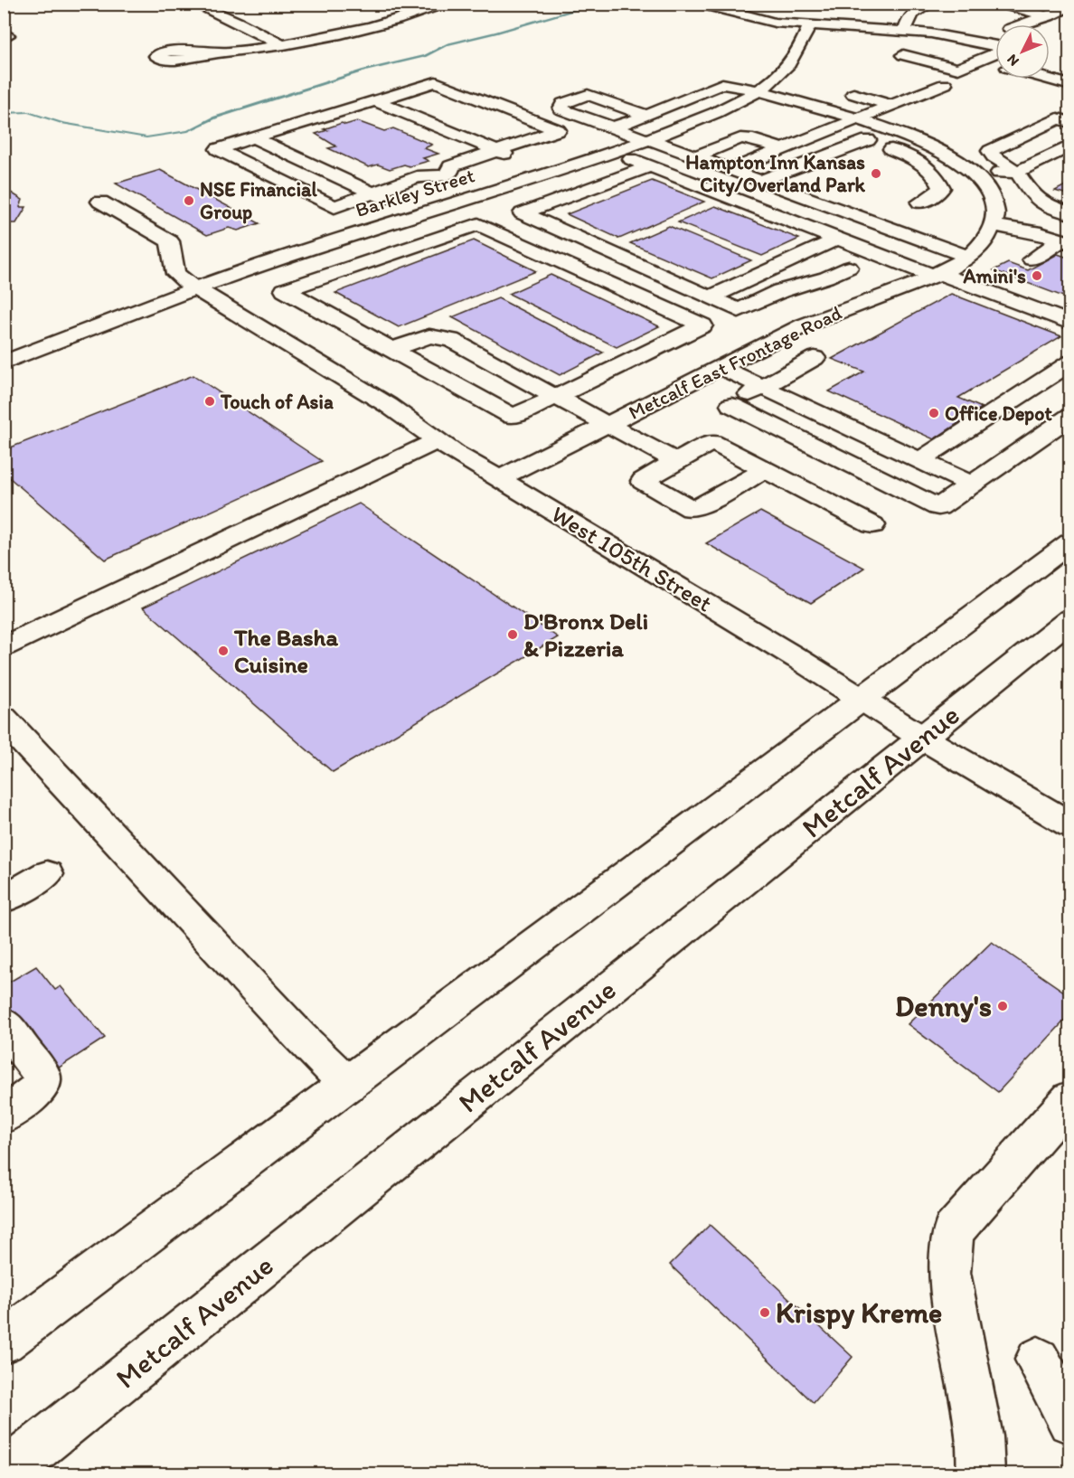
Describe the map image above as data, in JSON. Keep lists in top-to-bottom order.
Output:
{
  "streets": {
    "street": [
      "Barkley Street",
      "Metcalf East Frontage Road",
      "West 105th Street",
      "Metcalf Avenue"
    ]
  },
  "crossings": [
    ["Barkley Street", "West 105th Street"],
    ["Metcalf East Frontage Road", "West 105th Street"],
    ["West 105th Street", "Metcalf Avenue"]
  ],
  "places": [
    "Hampton Inn Kansas City/Overland Park",
    "NSE Financial Group",
    "Amini's",
    "Touch of Asia",
    "Office Depot",
    "D'Bronx Deli & Pizzeria",
    "The Basha Cuisine",
    "Denny's",
    "Krispy Kreme"
  ],
  "north": "bottom left"
}
